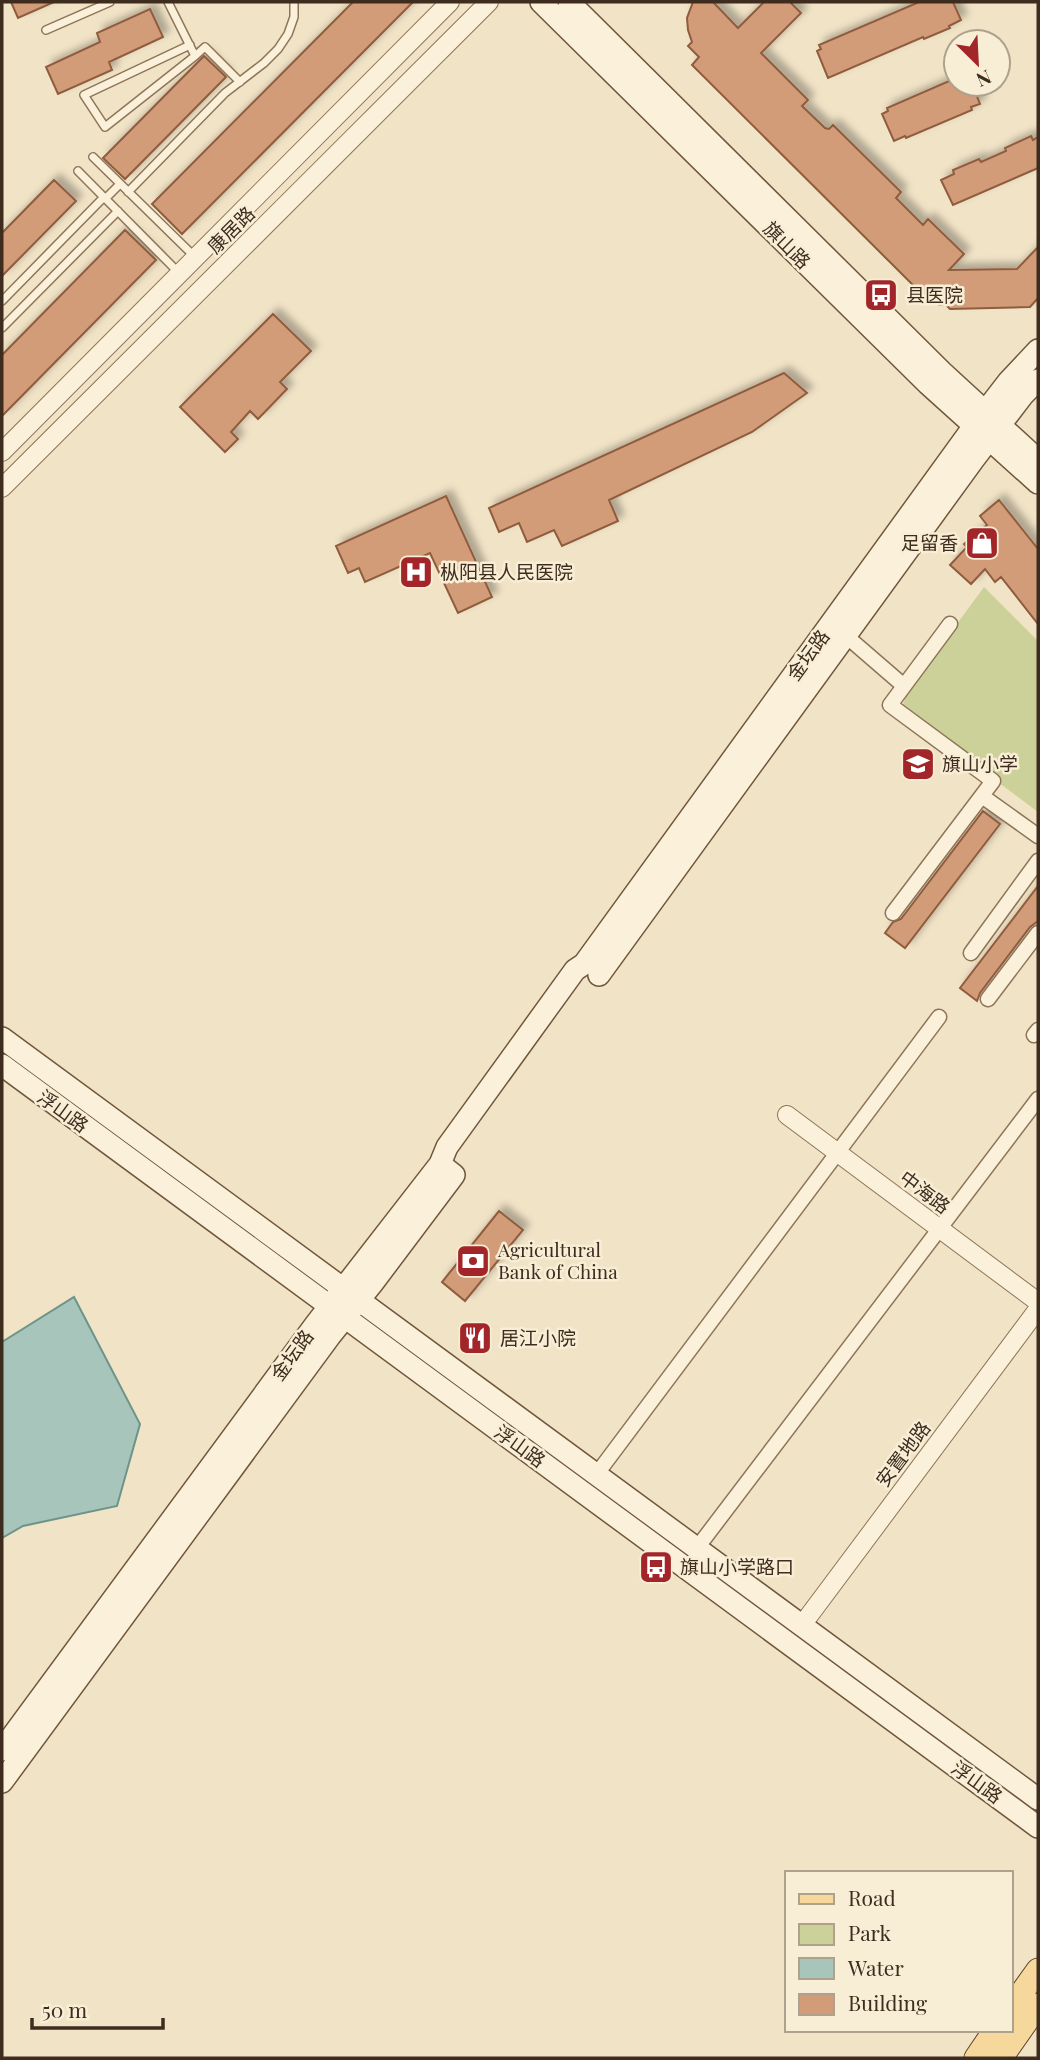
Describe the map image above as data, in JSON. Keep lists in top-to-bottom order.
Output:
{
  "streets": {
    "main road": ["旗山路", "金坛路", "浮山路"],
    "street": ["康居路", "中海路", "安置地路"]
  },
  "crossings": [
    ["旗山路", "金坛路"],
    ["金坛路", "浮山路"],
    ["浮山路", "安置地路"]
  ],
  "places": {
    "bus stop": ["县医院", "旗山小学路口"],
    "shop": ["足留香"],
    "hospital": ["枞阳县人民医院"],
    "school or university": ["旗山小学"],
    "bank": ["Agricultural Bank of China"],
    "restaurant": ["居江小院"]
  },
  "legend": [
    "Road",
    "Park",
    "Water",
    "Building"
  ],
  "scale_bar": "50 m",
  "north": "bottom right"
}
